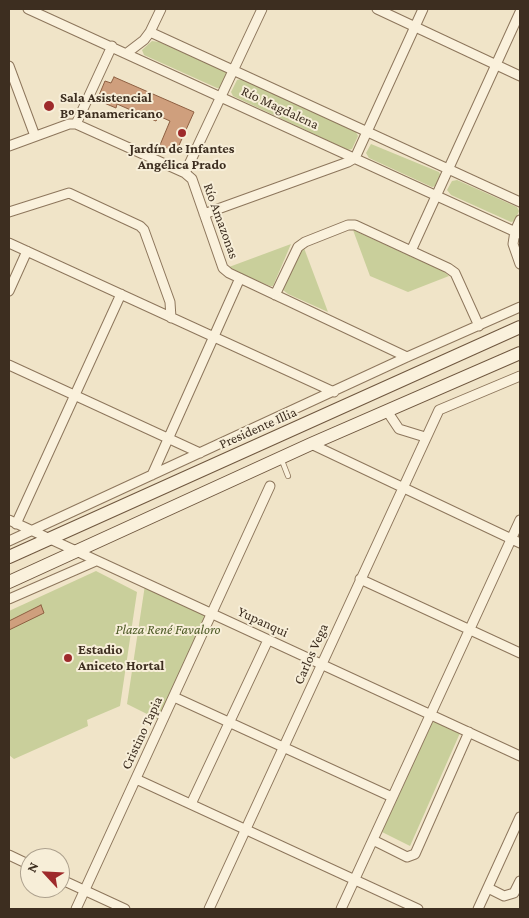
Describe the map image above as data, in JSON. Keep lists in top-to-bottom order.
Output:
{
  "streets": {
    "main road": ["Presidente Illia"],
    "street": [
      "Río Magdalena",
      "Río Amazonas",
      "Yupanqui",
      "Carlos Vega",
      "Cristino Tapia"
    ]
  },
  "crossings": [
    ["Presidente Illia", "Yupanqui"],
    ["Yupanqui", "Carlos Vega"],
    ["Yupanqui", "Cristino Tapia"]
  ],
  "parks": ["Plaza René Favaloro"],
  "places": ["Sala Asistencial Bº Panamericano", "Jardín de Infantes Angélica Prado", "Estadio Aniceto Hortal"],
  "north": "top left"
}
